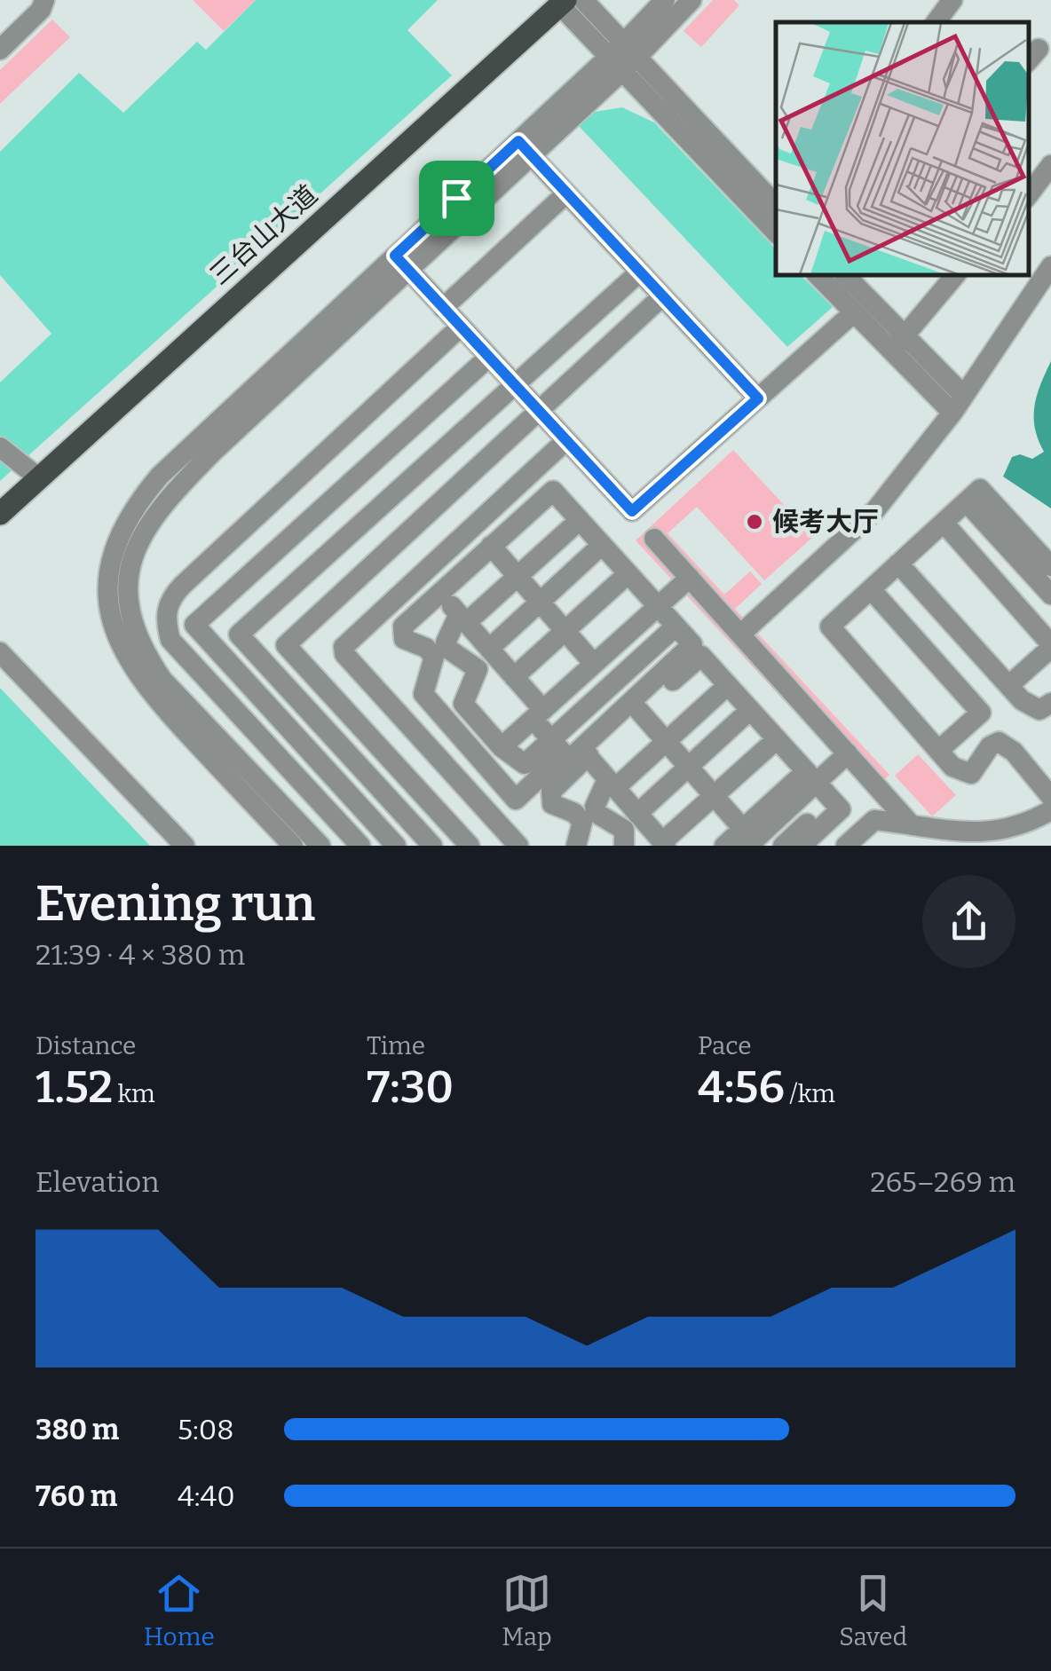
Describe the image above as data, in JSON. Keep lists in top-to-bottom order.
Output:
{
  "streets": {
    "main road": ["三台山大道"]
  },
  "places": ["候考大厅"],
  "page": {
    "heading": ["Evening run", "21:39 · 4 × 380 m"],
    "stats": [
      ["Distance", "1.52 km"],
      ["Time", "7:30"],
      ["Pace", "4:56 /km"]
    ],
    "chart": ["Elevation", "265–269 m"],
    "list": [
      {
        "name": "380 m",
        "note": "5:08"
      },
      {
        "name": "760 m",
        "note": "4:40"
      }
    ],
    "tabs": ["Home", "Map", "Saved"]
  }
}
